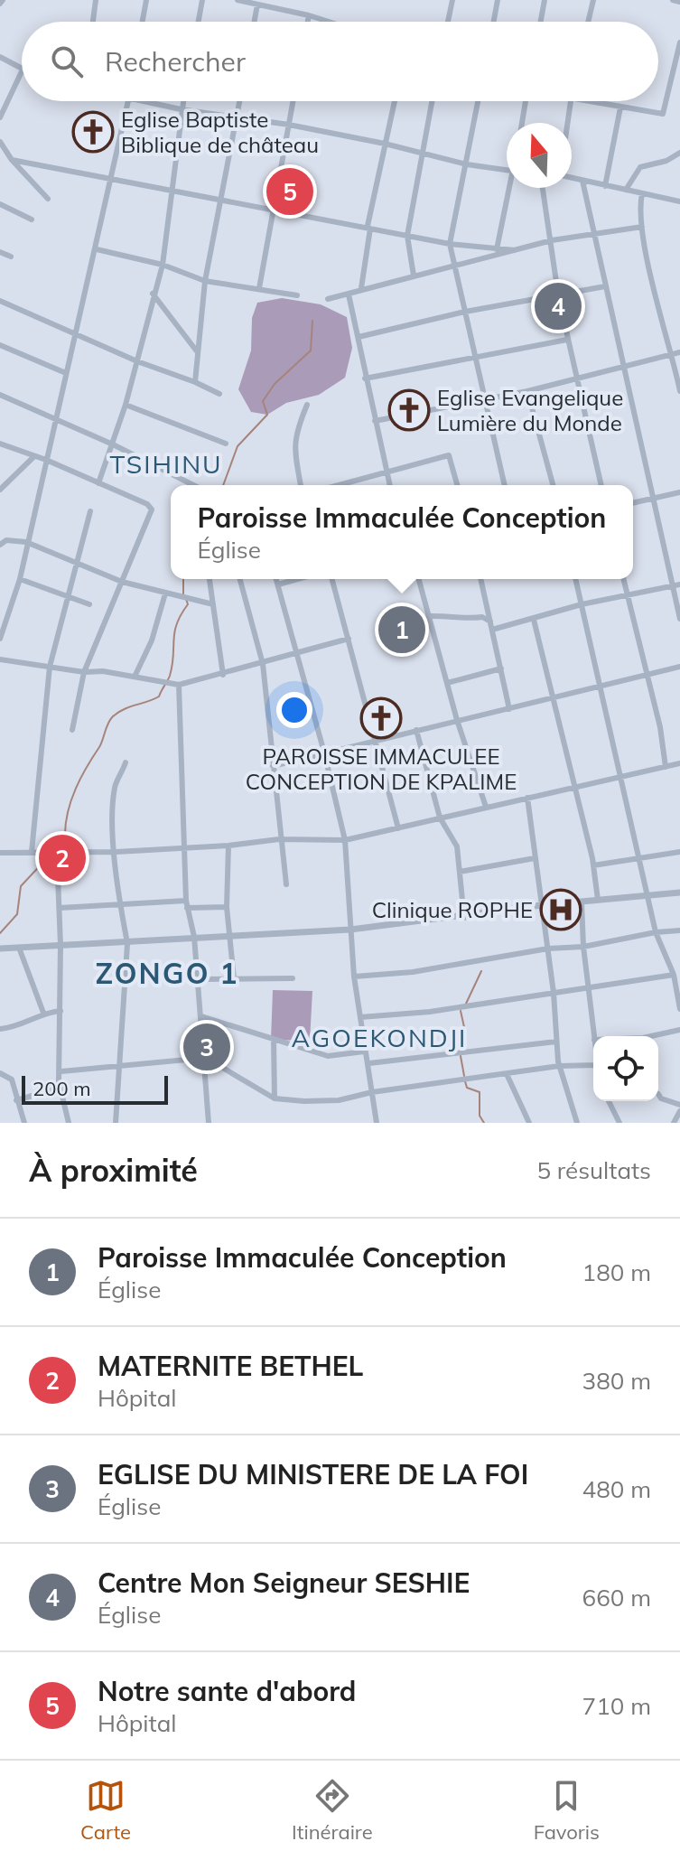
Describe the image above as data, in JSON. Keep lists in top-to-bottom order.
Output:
{
  "districts": ["TSIHINU", "ZONGO 1", "AGOEKONDJI"],
  "places": {
    "church": ["Eglise Baptiste Biblique de château", "Eglise Evangelique Lumière du Monde", "PAROISSE IMMACULEE CONCEPTION DE KPALIME"],
    "hospital": ["Clinique ROPHE"]
  },
  "scale_bar": "200 m",
  "north": "top",
  "page": {
    "search": "Rechercher",
    "pins": [
      "5",
      "4",
      "1",
      "2",
      "3"
    ],
    "popup": ["Paroisse Immaculée Conception", "Église"],
    "scale": "200 m",
    "heading": ["À proximité", "5 résultats"],
    "list": [
      {
        "mark": "1",
        "name": "Paroisse Immaculée Conception",
        "note": "Église",
        "value": "180 m"
      },
      {
        "mark": "2",
        "name": "MATERNITE BETHEL",
        "note": "Hôpital",
        "value": "380 m"
      },
      {
        "mark": "3",
        "name": "EGLISE DU MINISTERE DE LA FOI",
        "note": "Église",
        "value": "480 m"
      },
      {
        "mark": "4",
        "name": "Centre Mon Seigneur SESHIE",
        "note": "Église",
        "value": "660 m"
      },
      {
        "mark": "5",
        "name": "Notre sante d'abord",
        "note": "Hôpital",
        "value": "710 m"
      }
    ],
    "nav": ["Carte", "Itinéraire", "Favoris"]
  }
}
